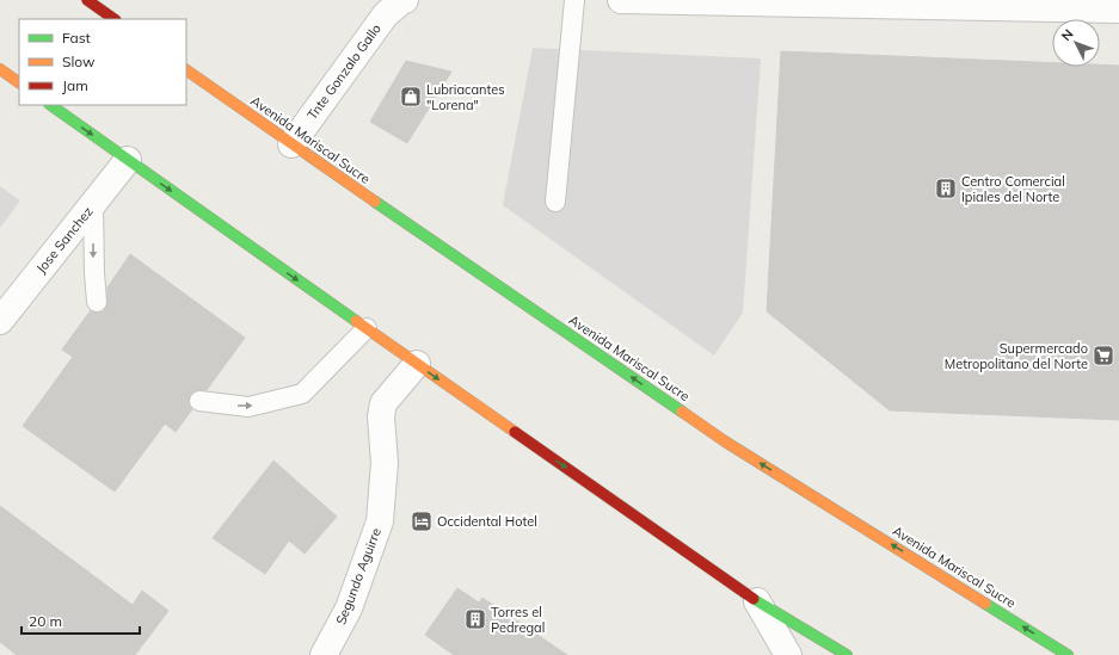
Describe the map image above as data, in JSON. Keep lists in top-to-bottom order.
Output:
{
  "streets": {
    "main road": ["Avenida Mariscal Sucre"],
    "street": ["Tnte Gonzalo Gallo", "Jose Sanchez", "Segundo Aguirre"]
  },
  "crossings": [
    ["Tnte Gonzalo Gallo", "Avenida Mariscal Sucre"]
  ],
  "one_way": ["Avenida Mariscal Sucre"],
  "places": {
    "shop": ["Lubriacantes \"Lorena\""],
    "building": ["Centro Comercial Ipiales del Norte", "Torres el Pedregal"],
    "supermarket": ["Supermercado Metropolitano del Norte"],
    "hotel": ["Occidental Hotel"]
  },
  "legend": ["Fast", "Slow", "Jam"],
  "scale_bar": "20 m",
  "north": "top left"
}
